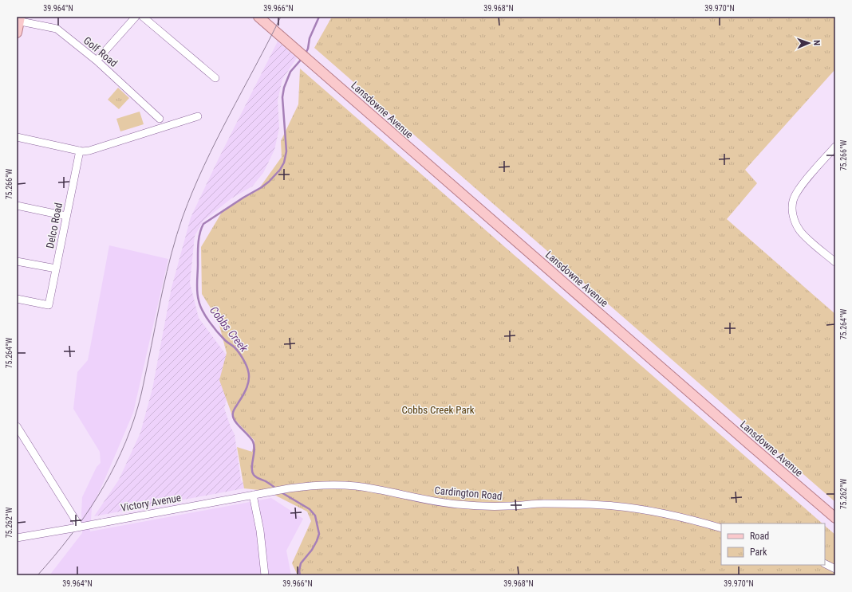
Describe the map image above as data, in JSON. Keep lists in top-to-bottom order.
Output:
{
  "streets": {
    "main road": ["Lansdowne Avenue"],
    "street": [
      "Golf Road",
      "Delco Road",
      "Cardington Road",
      "Victory Avenue"
    ]
  },
  "crossings": [
    ["Cardington Road", "Victory Avenue"]
  ],
  "water": ["Cobbs Creek"],
  "parks": ["Cobbs Creek Park"],
  "legend": ["Road", "Park"],
  "north": "right",
  "coordinates": [
    "39.964°N",
    "39.966°N",
    "39.968°N",
    "39.970°N",
    "75.266°W",
    "75.264°W",
    "75.262°W"
  ]
}
